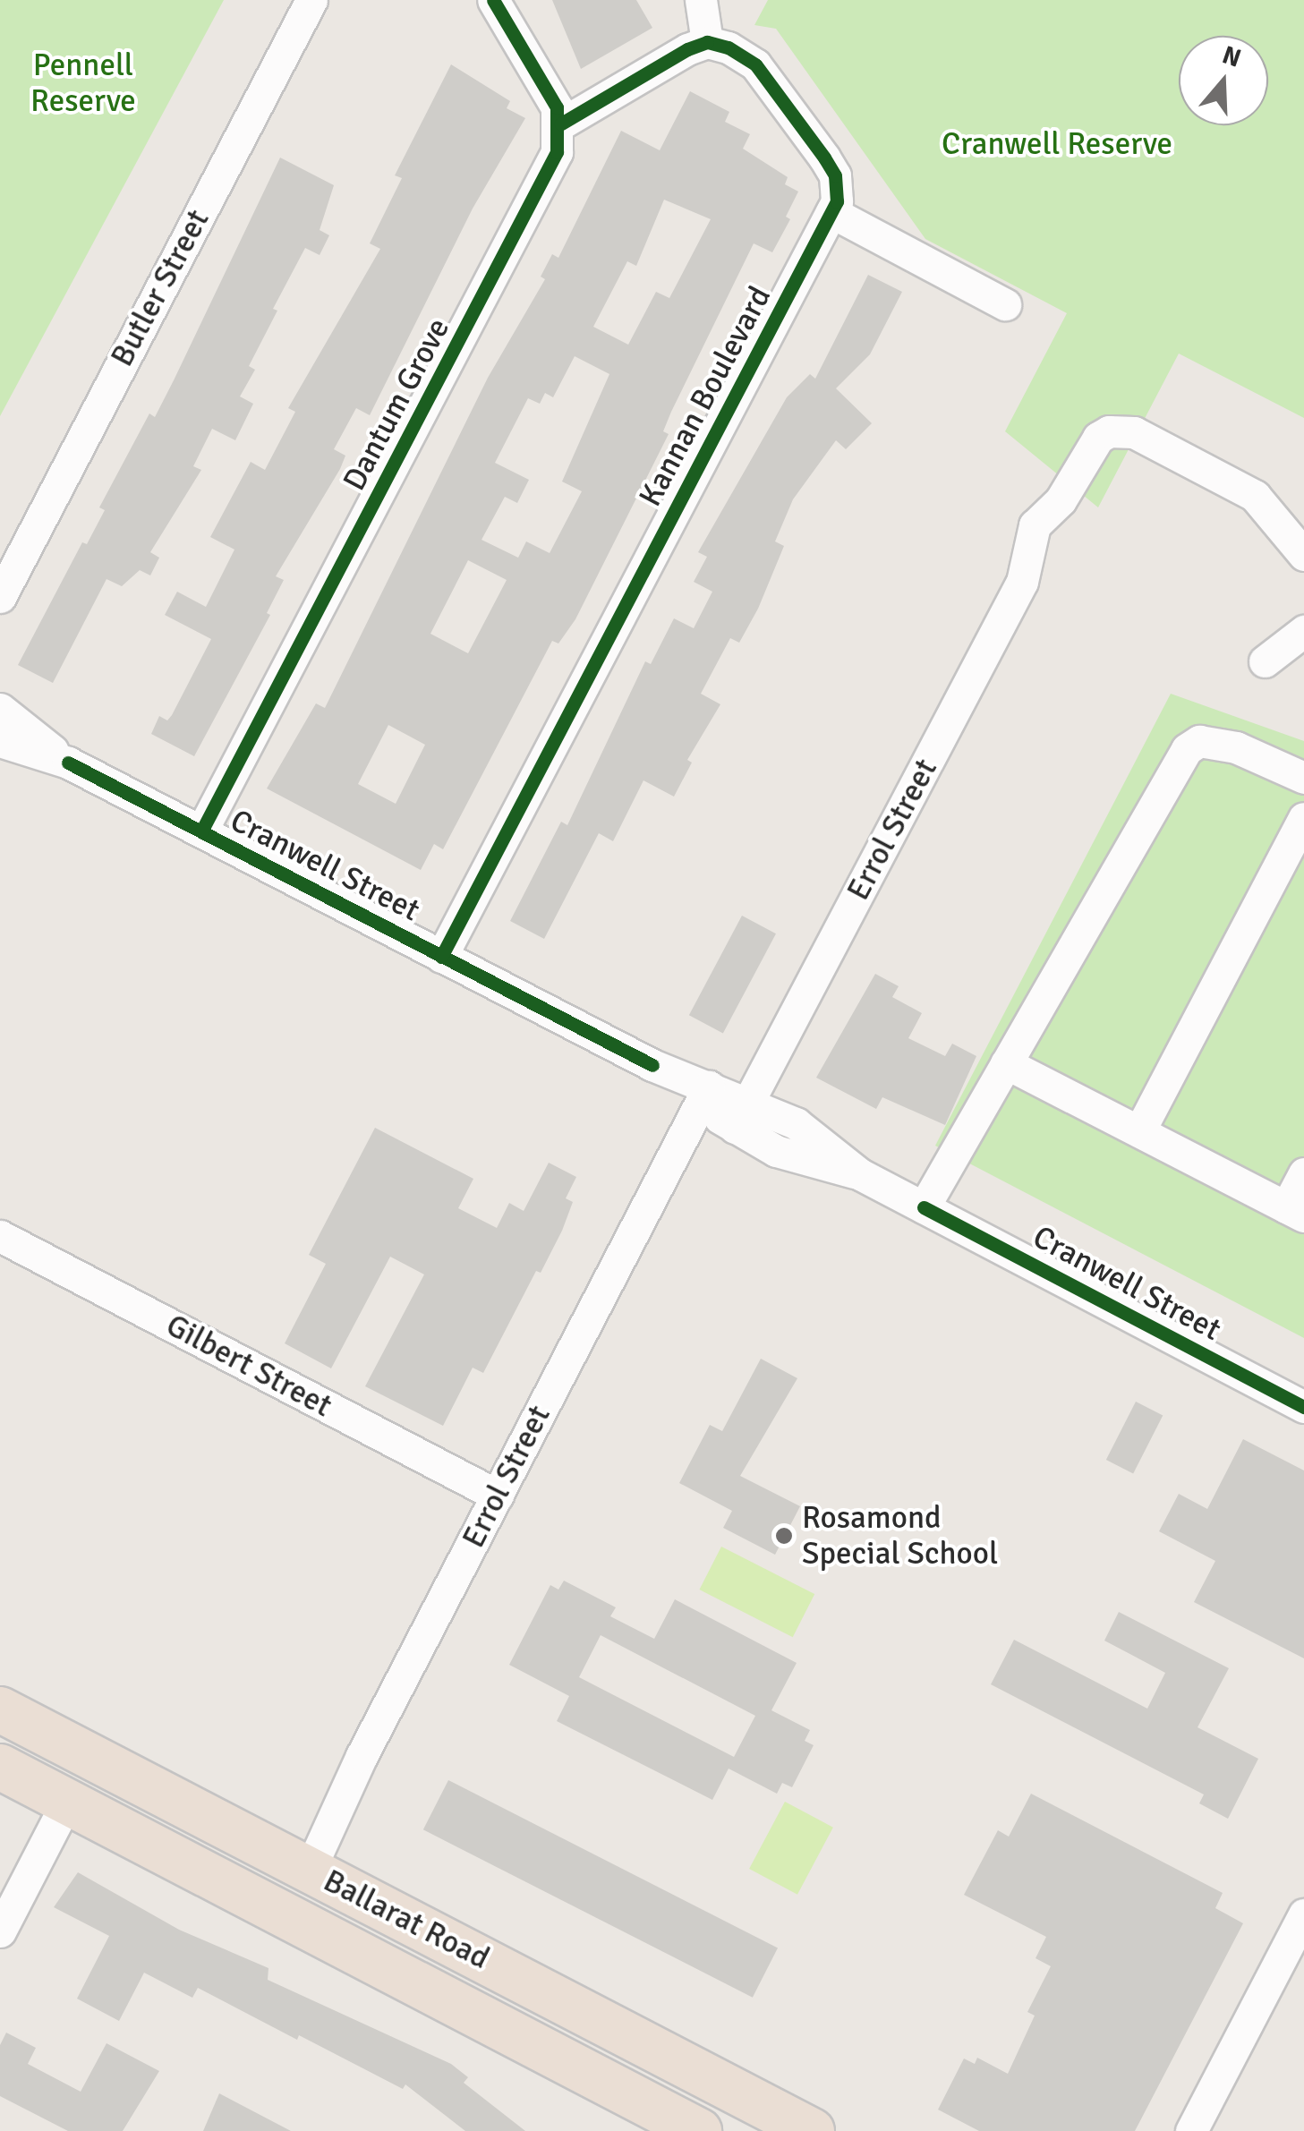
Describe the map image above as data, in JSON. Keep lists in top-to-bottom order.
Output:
{
  "streets": {
    "highway": ["Ballarat Road"],
    "street": [
      "Butler Street",
      "Kannan Boulevard",
      "Dantum Grove",
      "Errol Street",
      "Cranwell Street",
      "Gilbert Street"
    ]
  },
  "crossings": [
    ["Kannan Boulevard", "Cranwell Street"],
    ["Dantum Grove", "Cranwell Street"],
    ["Errol Street", "Cranwell Street"],
    ["Errol Street", "Gilbert Street"],
    ["Errol Street", "Ballarat Road"]
  ],
  "parks": ["Pennell Reserve", "Cranwell Reserve"],
  "places": ["Rosamond Special School"],
  "north": "top"
}
